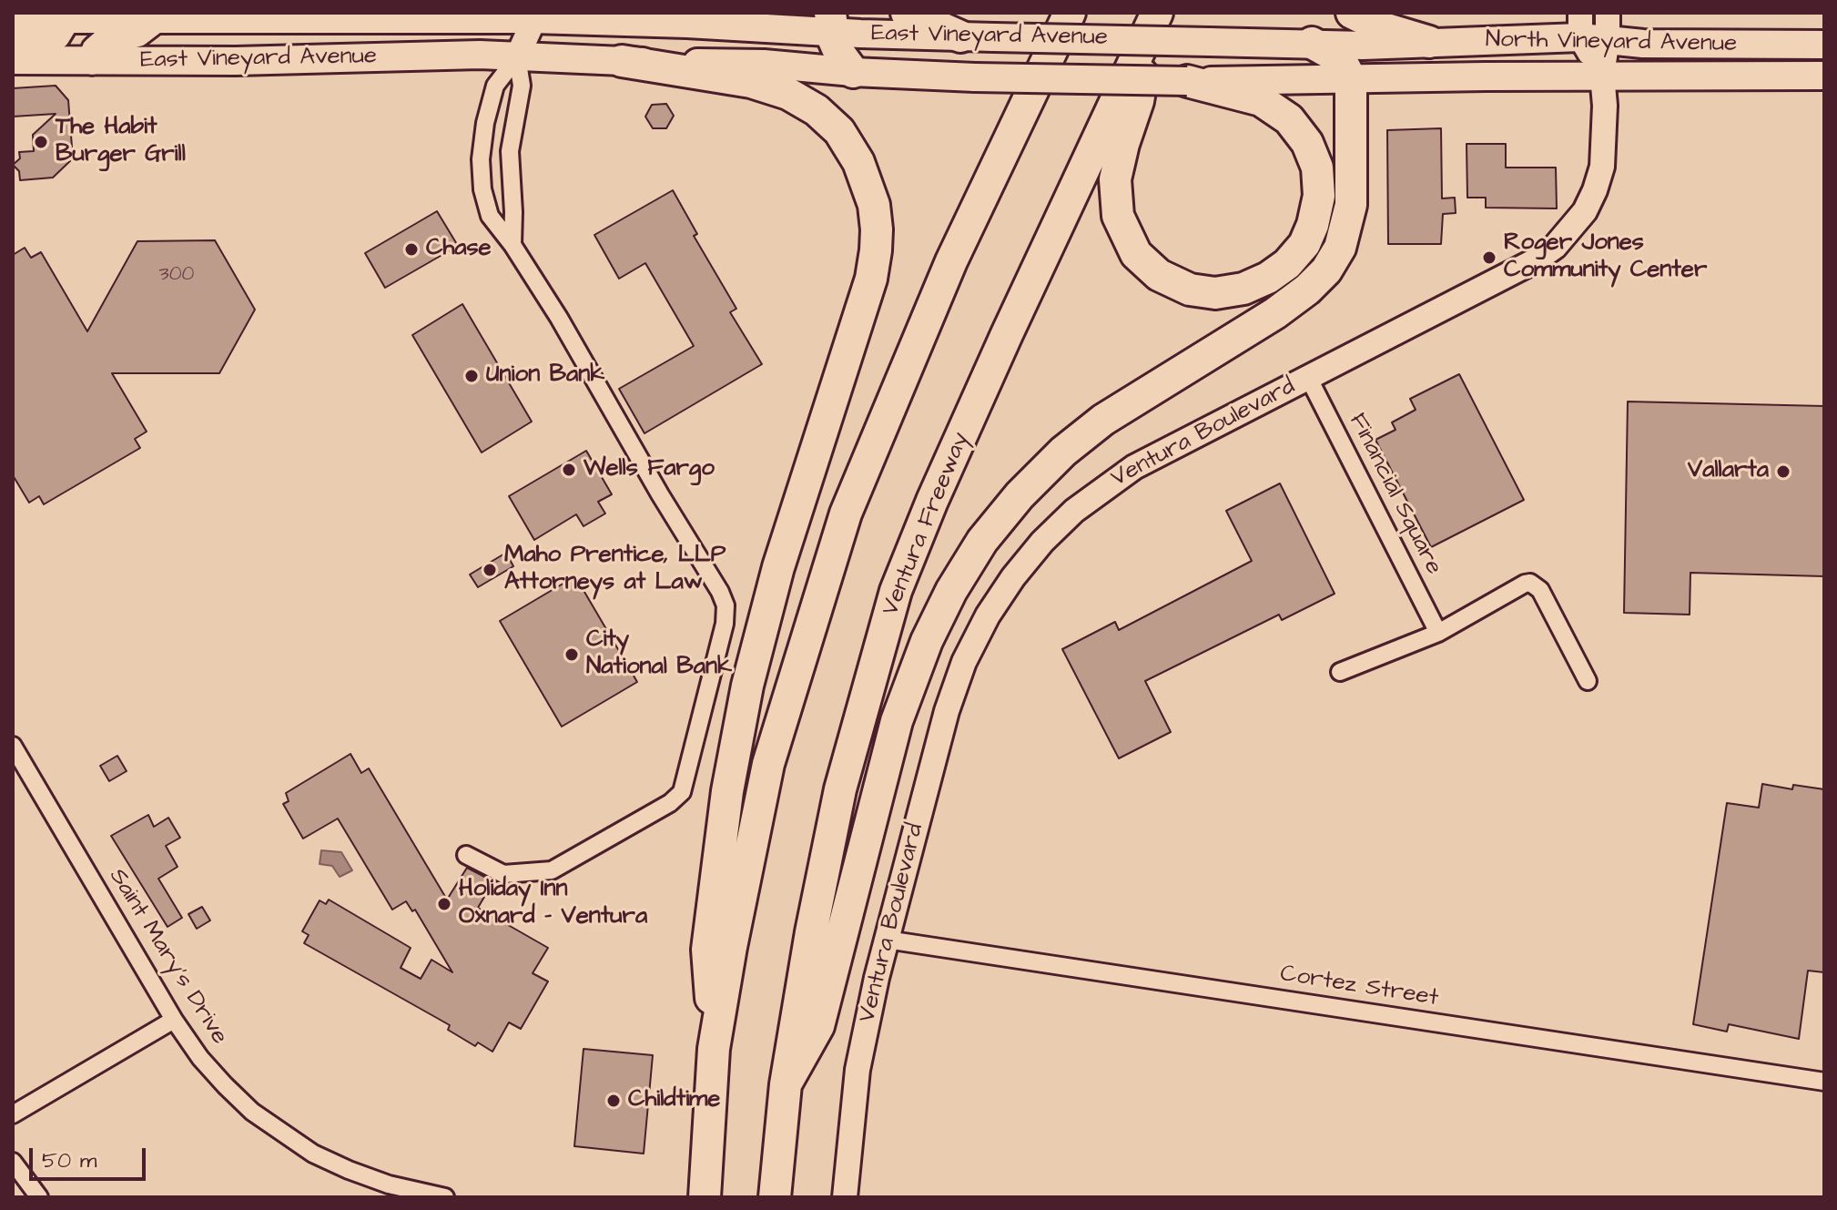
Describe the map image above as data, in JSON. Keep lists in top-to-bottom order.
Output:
{
  "streets": {
    "highway": ["Ventura Freeway"],
    "main road": ["East Vineyard Avenue", "North Vineyard Avenue"],
    "street": [
      "Ventura Boulevard",
      "Financial Square",
      "Saint Mary's Drive",
      "Cortez Street"
    ]
  },
  "crossings": [
    ["East Vineyard Avenue", "North Vineyard Avenue"],
    ["North Vineyard Avenue", "Ventura Boulevard"],
    ["Ventura Boulevard", "Financial Square"],
    ["Ventura Boulevard", "Cortez Street"]
  ],
  "places": [
    "The Habit Burger Grill",
    "Chase",
    "Roger Jones Community Center",
    "Union Bank",
    "Wells Fargo",
    "Vallarta",
    "Maho Prentice, LLP Attorneys at Law",
    "City National Bank",
    "Holiday Inn Oxnard - Ventura",
    "Childtime"
  ],
  "house_numbers": ["300"],
  "scale_bar": "50 m"
}
